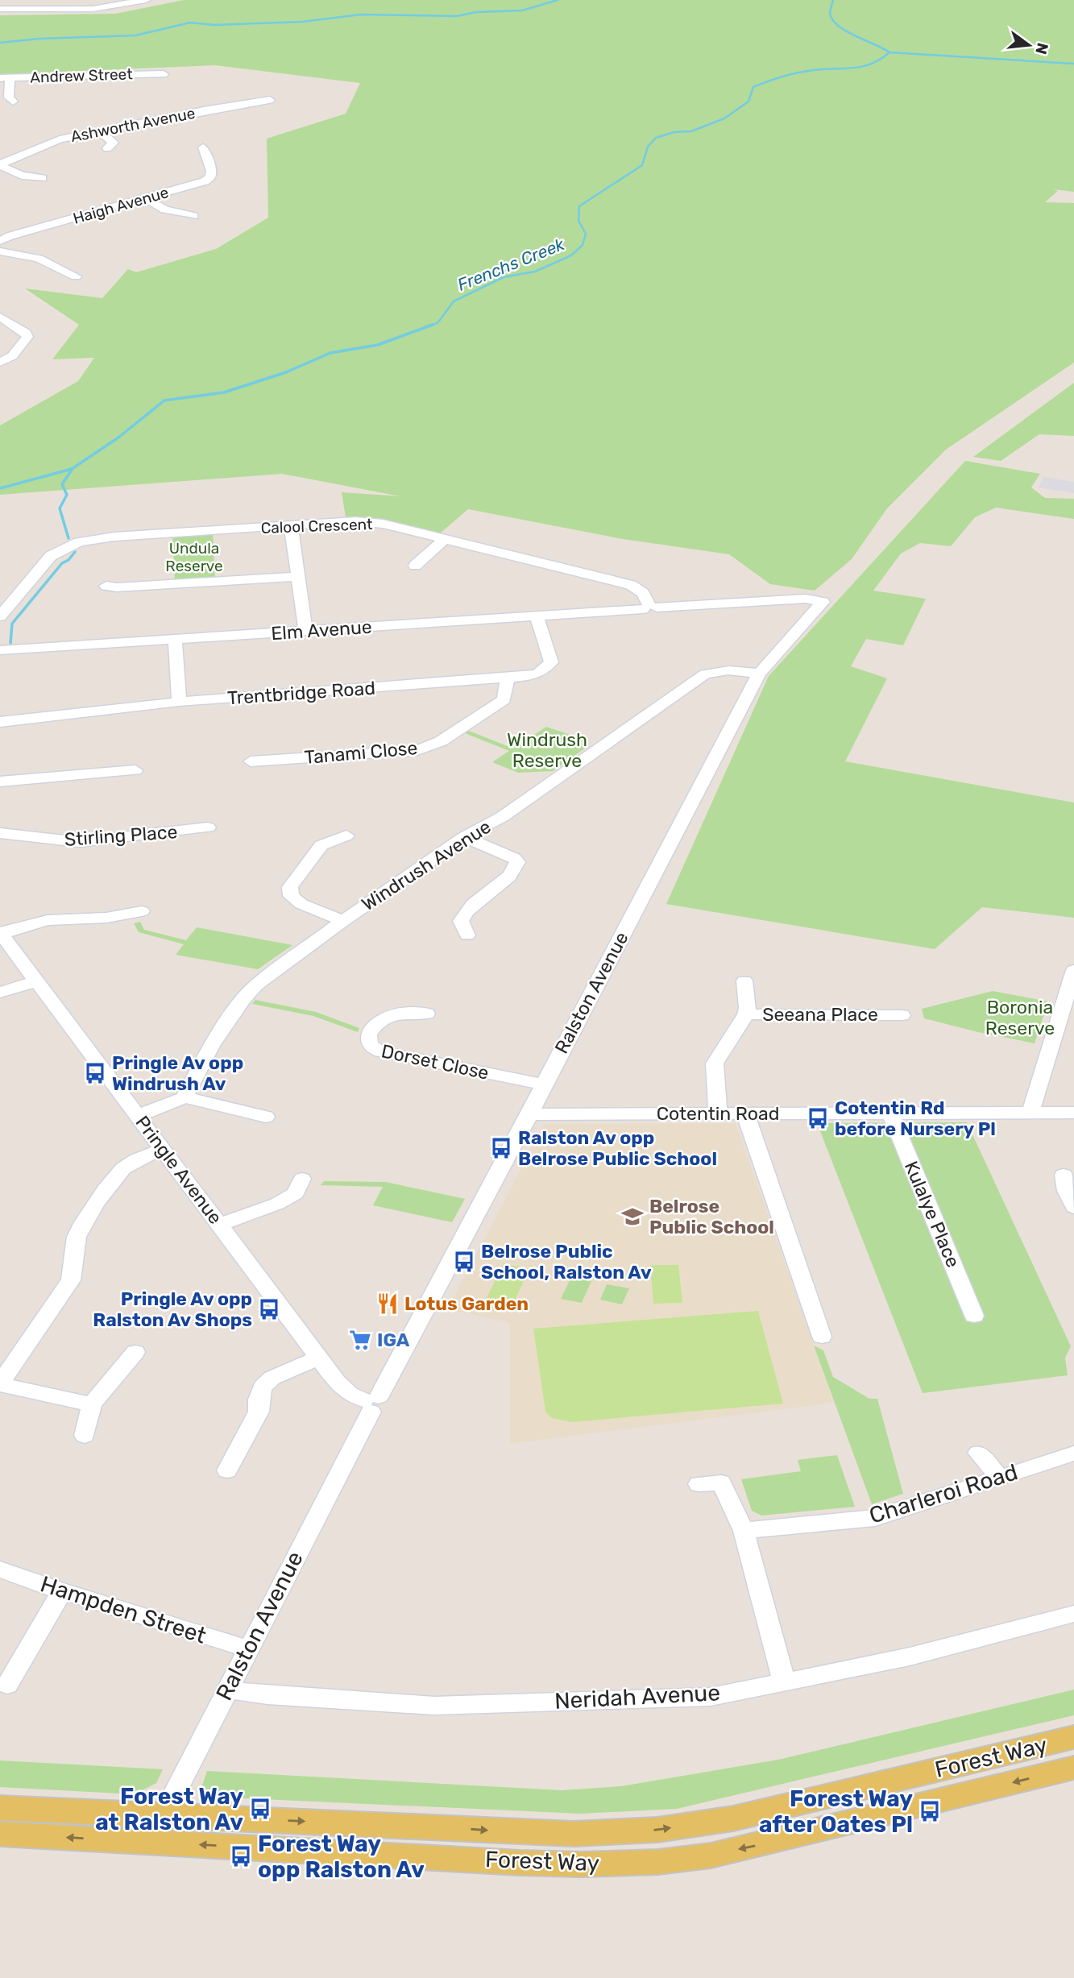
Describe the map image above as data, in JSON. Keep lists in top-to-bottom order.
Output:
{
  "streets": {
    "main road": ["Forest Way"],
    "street": [
      "Andrew Street",
      "Ashworth Avenue",
      "Haigh Avenue",
      "Calool Crescent",
      "Elm Avenue",
      "Trentbridge Road",
      "Tanami Close",
      "Stirling Place",
      "Windrush Avenue",
      "Ralston Avenue",
      "Seeana Place",
      "Dorset Close",
      "Cotentin Road",
      "Pringle Avenue",
      "Kulalye Place",
      "Charleroi Road",
      "Hampden Street",
      "Neridah Avenue"
    ]
  },
  "crossings": [
    ["Calool Crescent", "Elm Avenue"],
    ["Elm Avenue", "Trentbridge Road"],
    ["Elm Avenue", "Ralston Avenue"],
    ["Trentbridge Road", "Tanami Close"],
    ["Windrush Avenue", "Ralston Avenue"],
    ["Ralston Avenue", "Dorset Close"],
    ["Ralston Avenue", "Cotentin Road"],
    ["Ralston Avenue", "Pringle Avenue"],
    ["Ralston Avenue", "Hampden Street"],
    ["Ralston Avenue", "Neridah Avenue"],
    ["Ralston Avenue", "Forest Way"],
    ["Seeana Place", "Cotentin Road"],
    ["Cotentin Road", "Kulalye Place"]
  ],
  "water": ["Frenchs Creek"],
  "parks": ["Undula Reserve", "Windrush Reserve", "Boronia Reserve"],
  "places": {
    "bus stop": [
      "Pringle Av opp Windrush Av",
      "Cotentin Rd before Nursery Pl",
      "Ralston Av opp Belrose Public School",
      "Belrose Public School, Ralston Av",
      "Pringle Av opp Ralston Av Shops",
      "Forest Way at Ralston Av",
      "Forest Way after Oates Pl",
      "Forest Way opp Ralston Av"
    ],
    "school or university": ["Belrose Public School"],
    "restaurant": ["Lotus Garden"],
    "supermarket": ["IGA"]
  },
  "north": "right"
}
